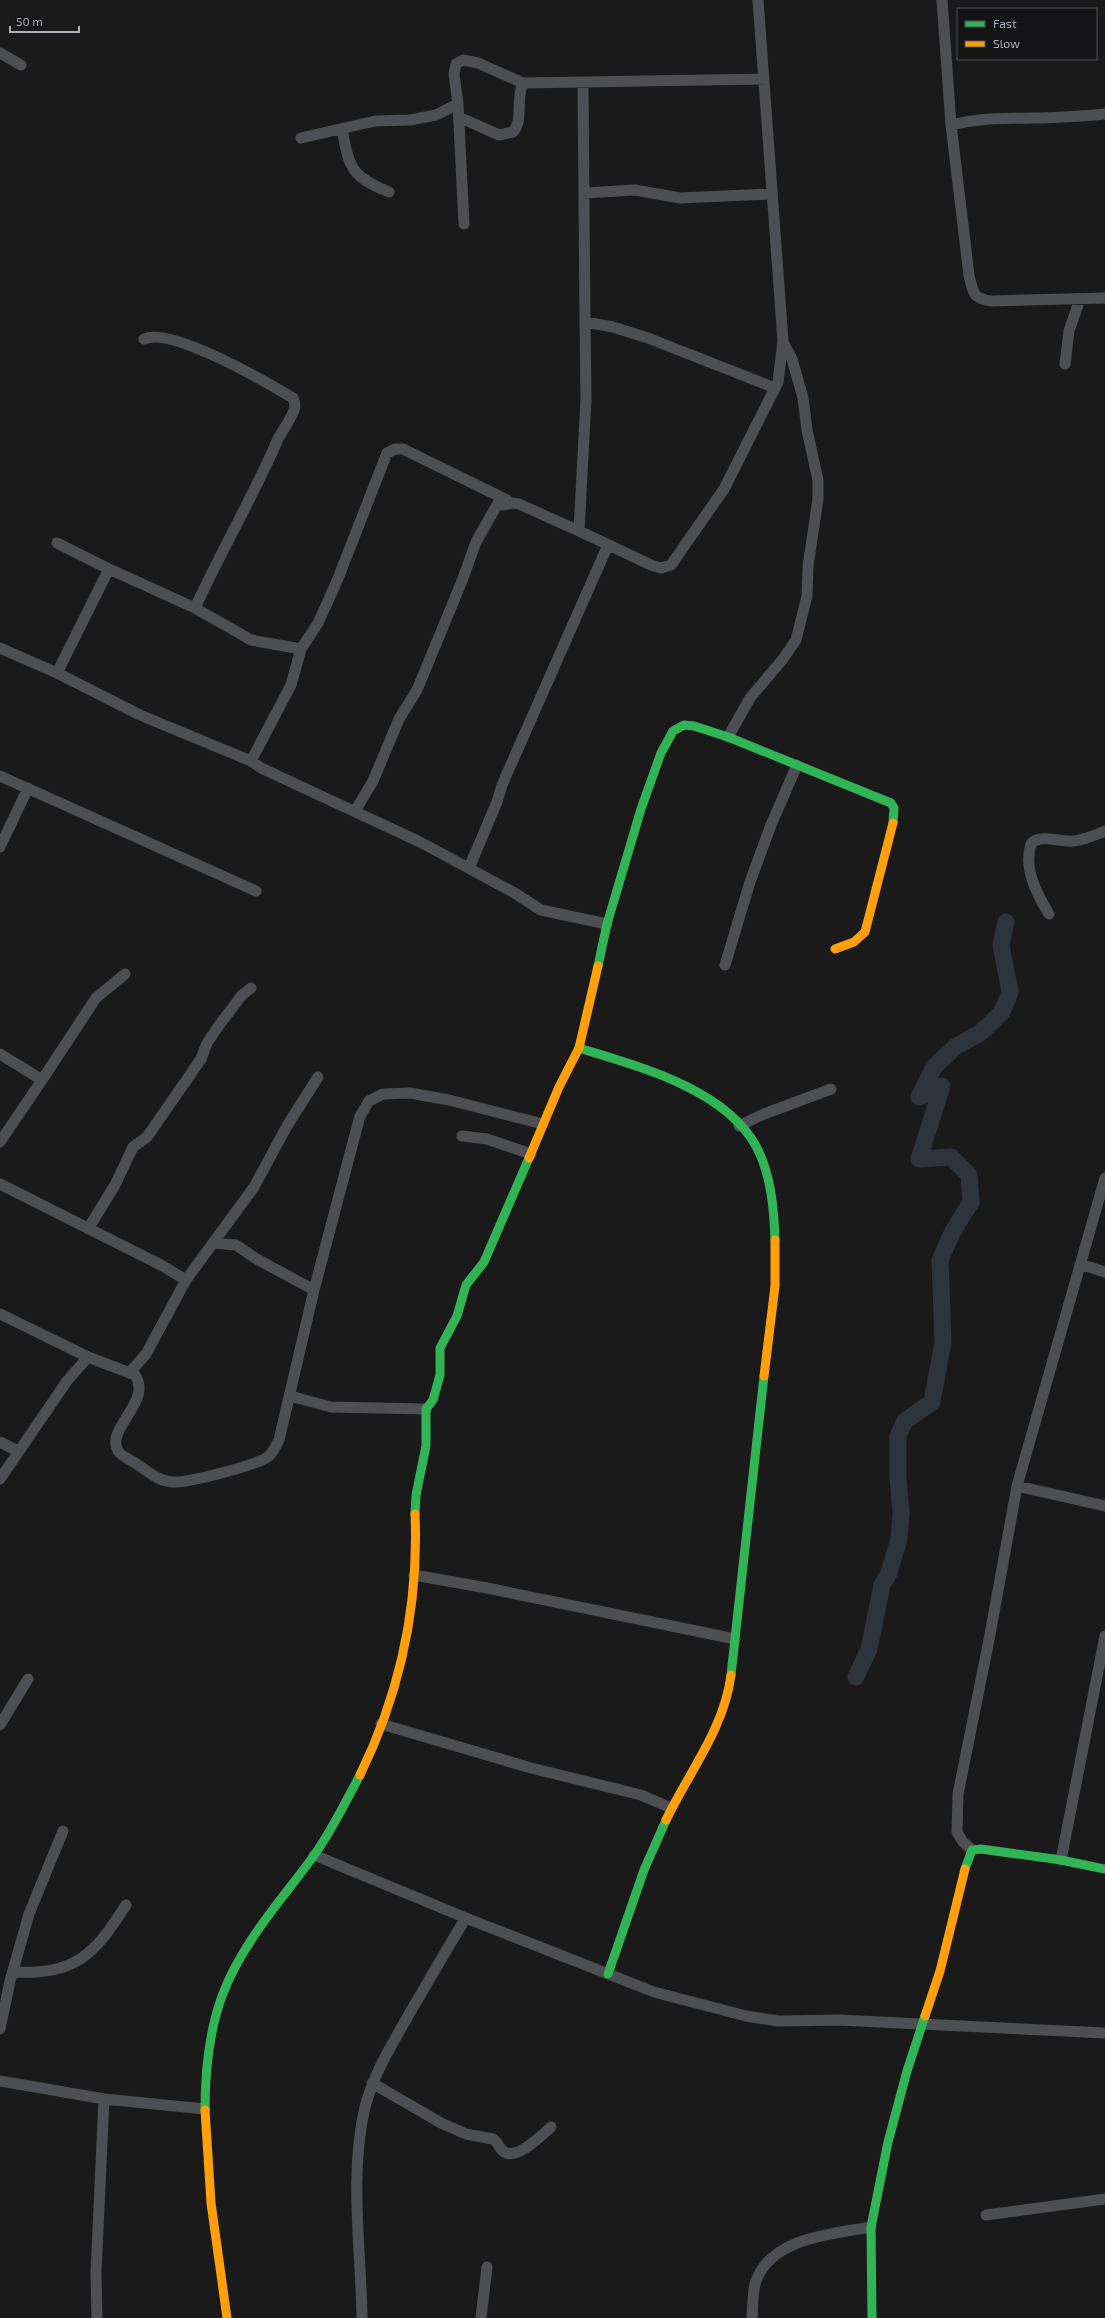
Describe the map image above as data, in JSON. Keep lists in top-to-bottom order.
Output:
{
  "legend": ["Fast", "Slow"],
  "scale_bar": "50 m"
}
